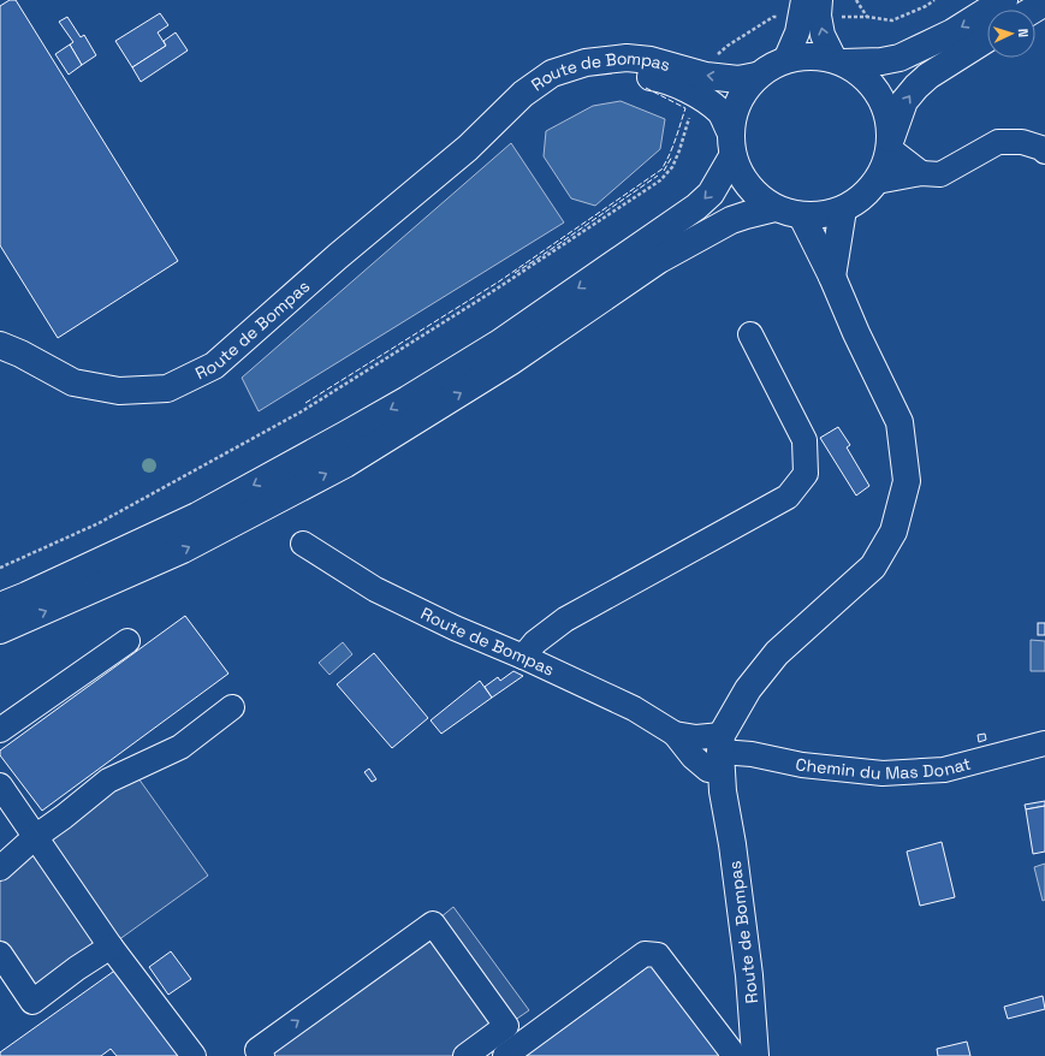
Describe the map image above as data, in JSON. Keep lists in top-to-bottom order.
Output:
{
  "streets": {
    "main road": ["Route de Bompas"],
    "street": ["Chemin du Mas Donat"]
  },
  "crossings": [
    ["Route de Bompas", "Chemin du Mas Donat"]
  ],
  "north": "right"
}
